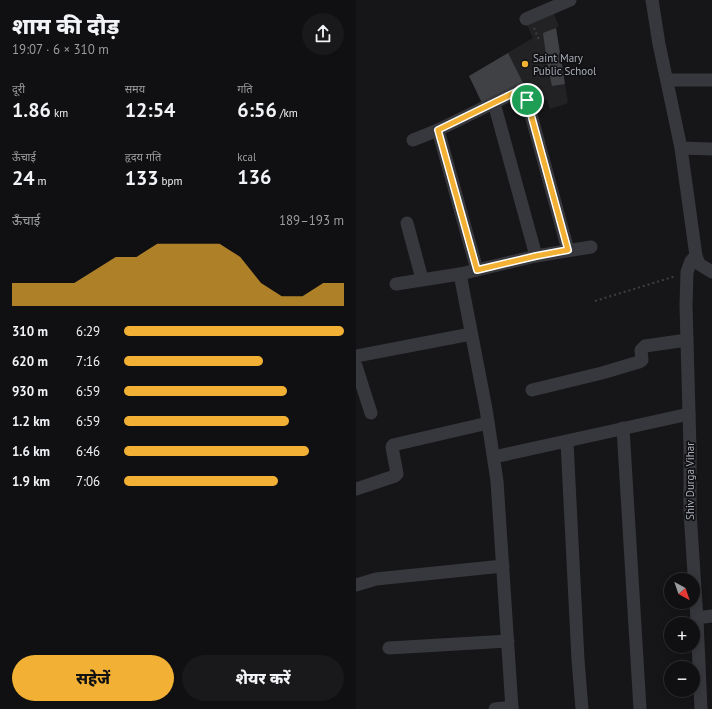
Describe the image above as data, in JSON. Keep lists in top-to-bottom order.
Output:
{
  "streets": {
    "street": ["Shiv Durga Vihar"]
  },
  "places": ["Saint Mary Public School"],
  "north": "bottom right",
  "page": {
    "heading": ["शाम की दौड़", "19:07 · 6 × 310 m"],
    "stats": [
      ["दूरी", "1.86 km"],
      ["समय", "12:54"],
      ["गति", "6:56 /km"],
      ["ऊँचाई", "24 m"],
      ["हृदय गति", "133 bpm"],
      ["kcal", "136"]
    ],
    "chart": ["ऊँचाई", "189–193 m"],
    "list": [
      {
        "name": "310 m",
        "note": "6:29"
      },
      {
        "name": "620 m",
        "note": "7:16"
      },
      {
        "name": "930 m",
        "note": "6:59"
      },
      {
        "name": "1.2 km",
        "note": "6:59"
      },
      {
        "name": "1.6 km",
        "note": "6:46"
      },
      {
        "name": "1.9 km",
        "note": "7:06"
      }
    ],
    "map_buttons": ["+", "−"],
    "buttons": ["सहेजें", "शेयर करें"]
  }
}
